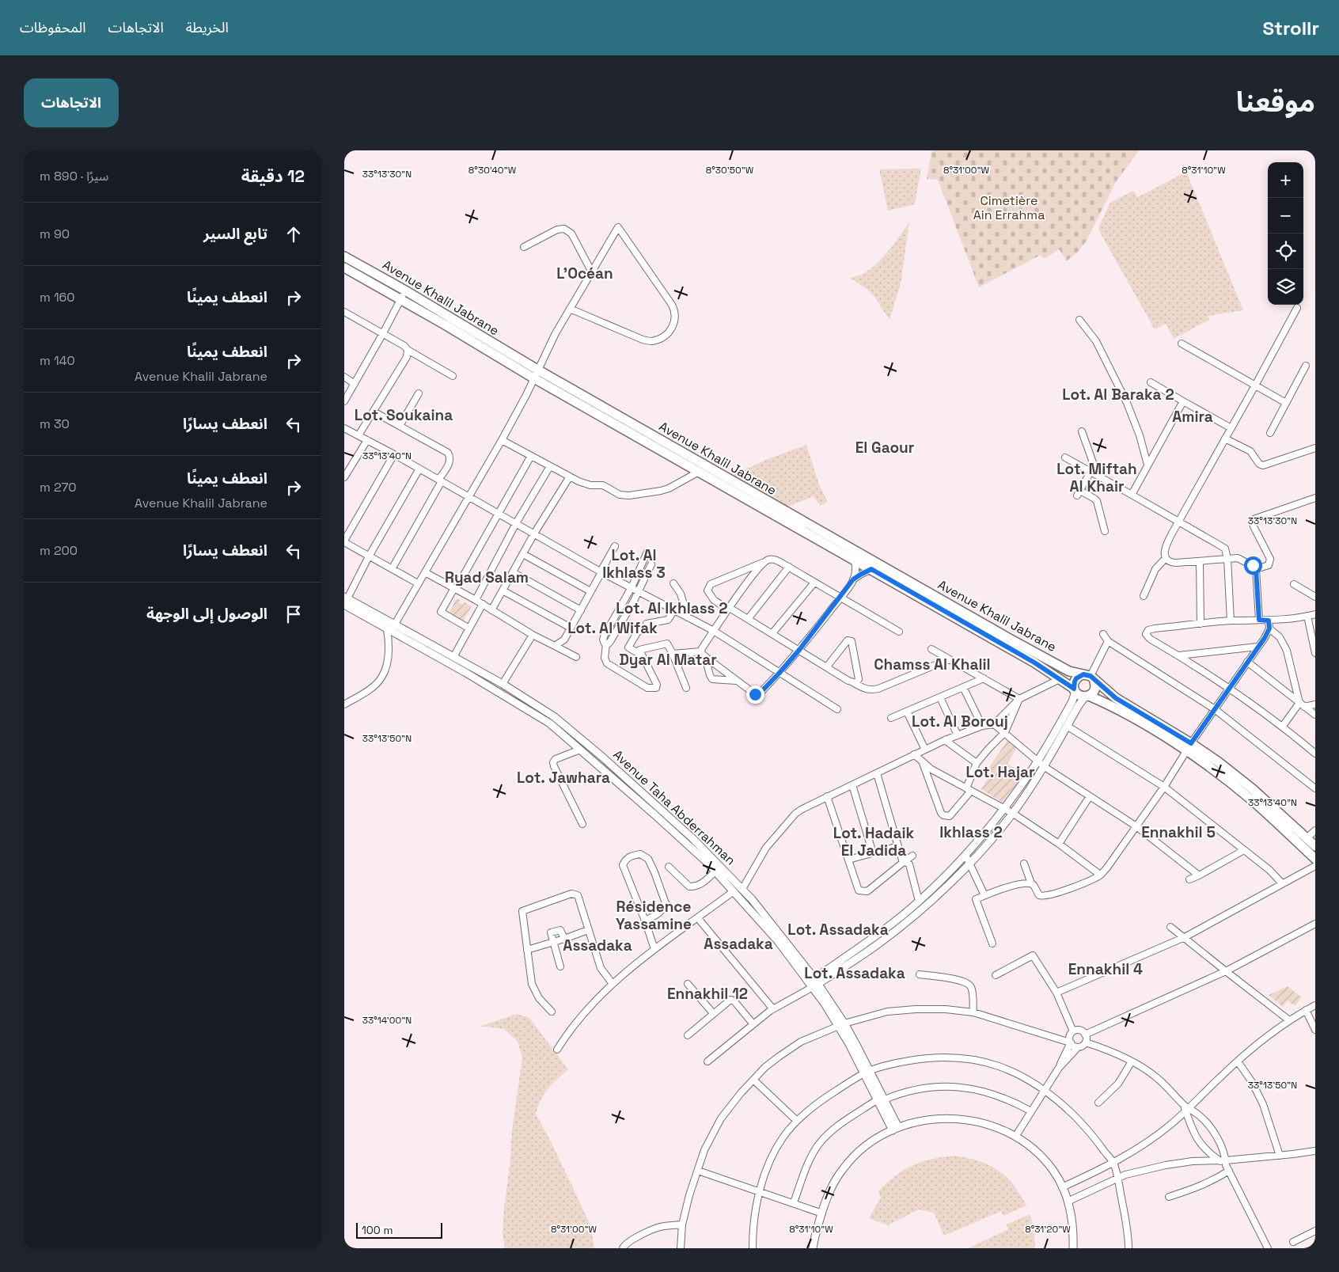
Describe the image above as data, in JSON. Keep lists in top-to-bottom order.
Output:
{
  "streets": {
    "main road": ["Avenue Khalil Jabrane"],
    "street": ["Avenue Taha Abderrahman"]
  },
  "districts": [
    "L'Océan",
    "Lot. Al Baraka 2",
    "Lot. Soukaina",
    "Amira",
    "El Gaour",
    "Lot. Miftah Al Khair",
    "Lot. Al Ikhlass 3",
    "Ryad Salam",
    "Lot. Al Ikhlass 2",
    "Lot. Al Wifak",
    "Dyar Al Matar",
    "Chamss Al Khalil",
    "Lot. Al Borouj",
    "Lot. Hajar",
    "Lot. Jawhara",
    "Ikhlass 2",
    "Ennakhil 5",
    "Lot. Hadaik El Jadida",
    "Résidence Yassamine",
    "Lot. Assadaka",
    "Assadaka",
    "Assadaka",
    "Ennakhil 4",
    "Lot. Assadaka",
    "Ennakhil 12"
  ],
  "parks": ["Cimetière Ain Errahma"],
  "scale_bar": "100 m",
  "page": {
    "header": "Strollr",
    "nav": ["الخريطة", "الاتجاهات", "المحفوظات"],
    "title": "موقعنا",
    "buttons": "الاتجاهات",
    "heading": ["12 دقيقة", "سيرًا · 890 m"],
    "map_buttons": ["+", "−"],
    "list": [
      ["تابع السير", "90 m"],
      ["انعطف يمينًا", "160 m"],
      ["انعطف يمينًا", "Avenue Khalil Jabrane", "140 m"],
      ["انعطف يسارًا", "30 m"],
      ["انعطف يمينًا", "Avenue Khalil Jabrane", "270 m"],
      ["انعطف يسارًا", "200 m"],
      "الوصول إلى الوجهة"
    ],
    "scale": "100 m"
  },
  "coordinates": [
    "8°30'50\"W",
    "8°30'40\"W",
    "8°31'00\"W",
    "8°31'10\"W",
    "33°13'30\"N",
    "33°13'40\"N",
    "33°13'50\"N",
    "33°14'00\"N",
    "8°31'20\"W"
  ]
}
